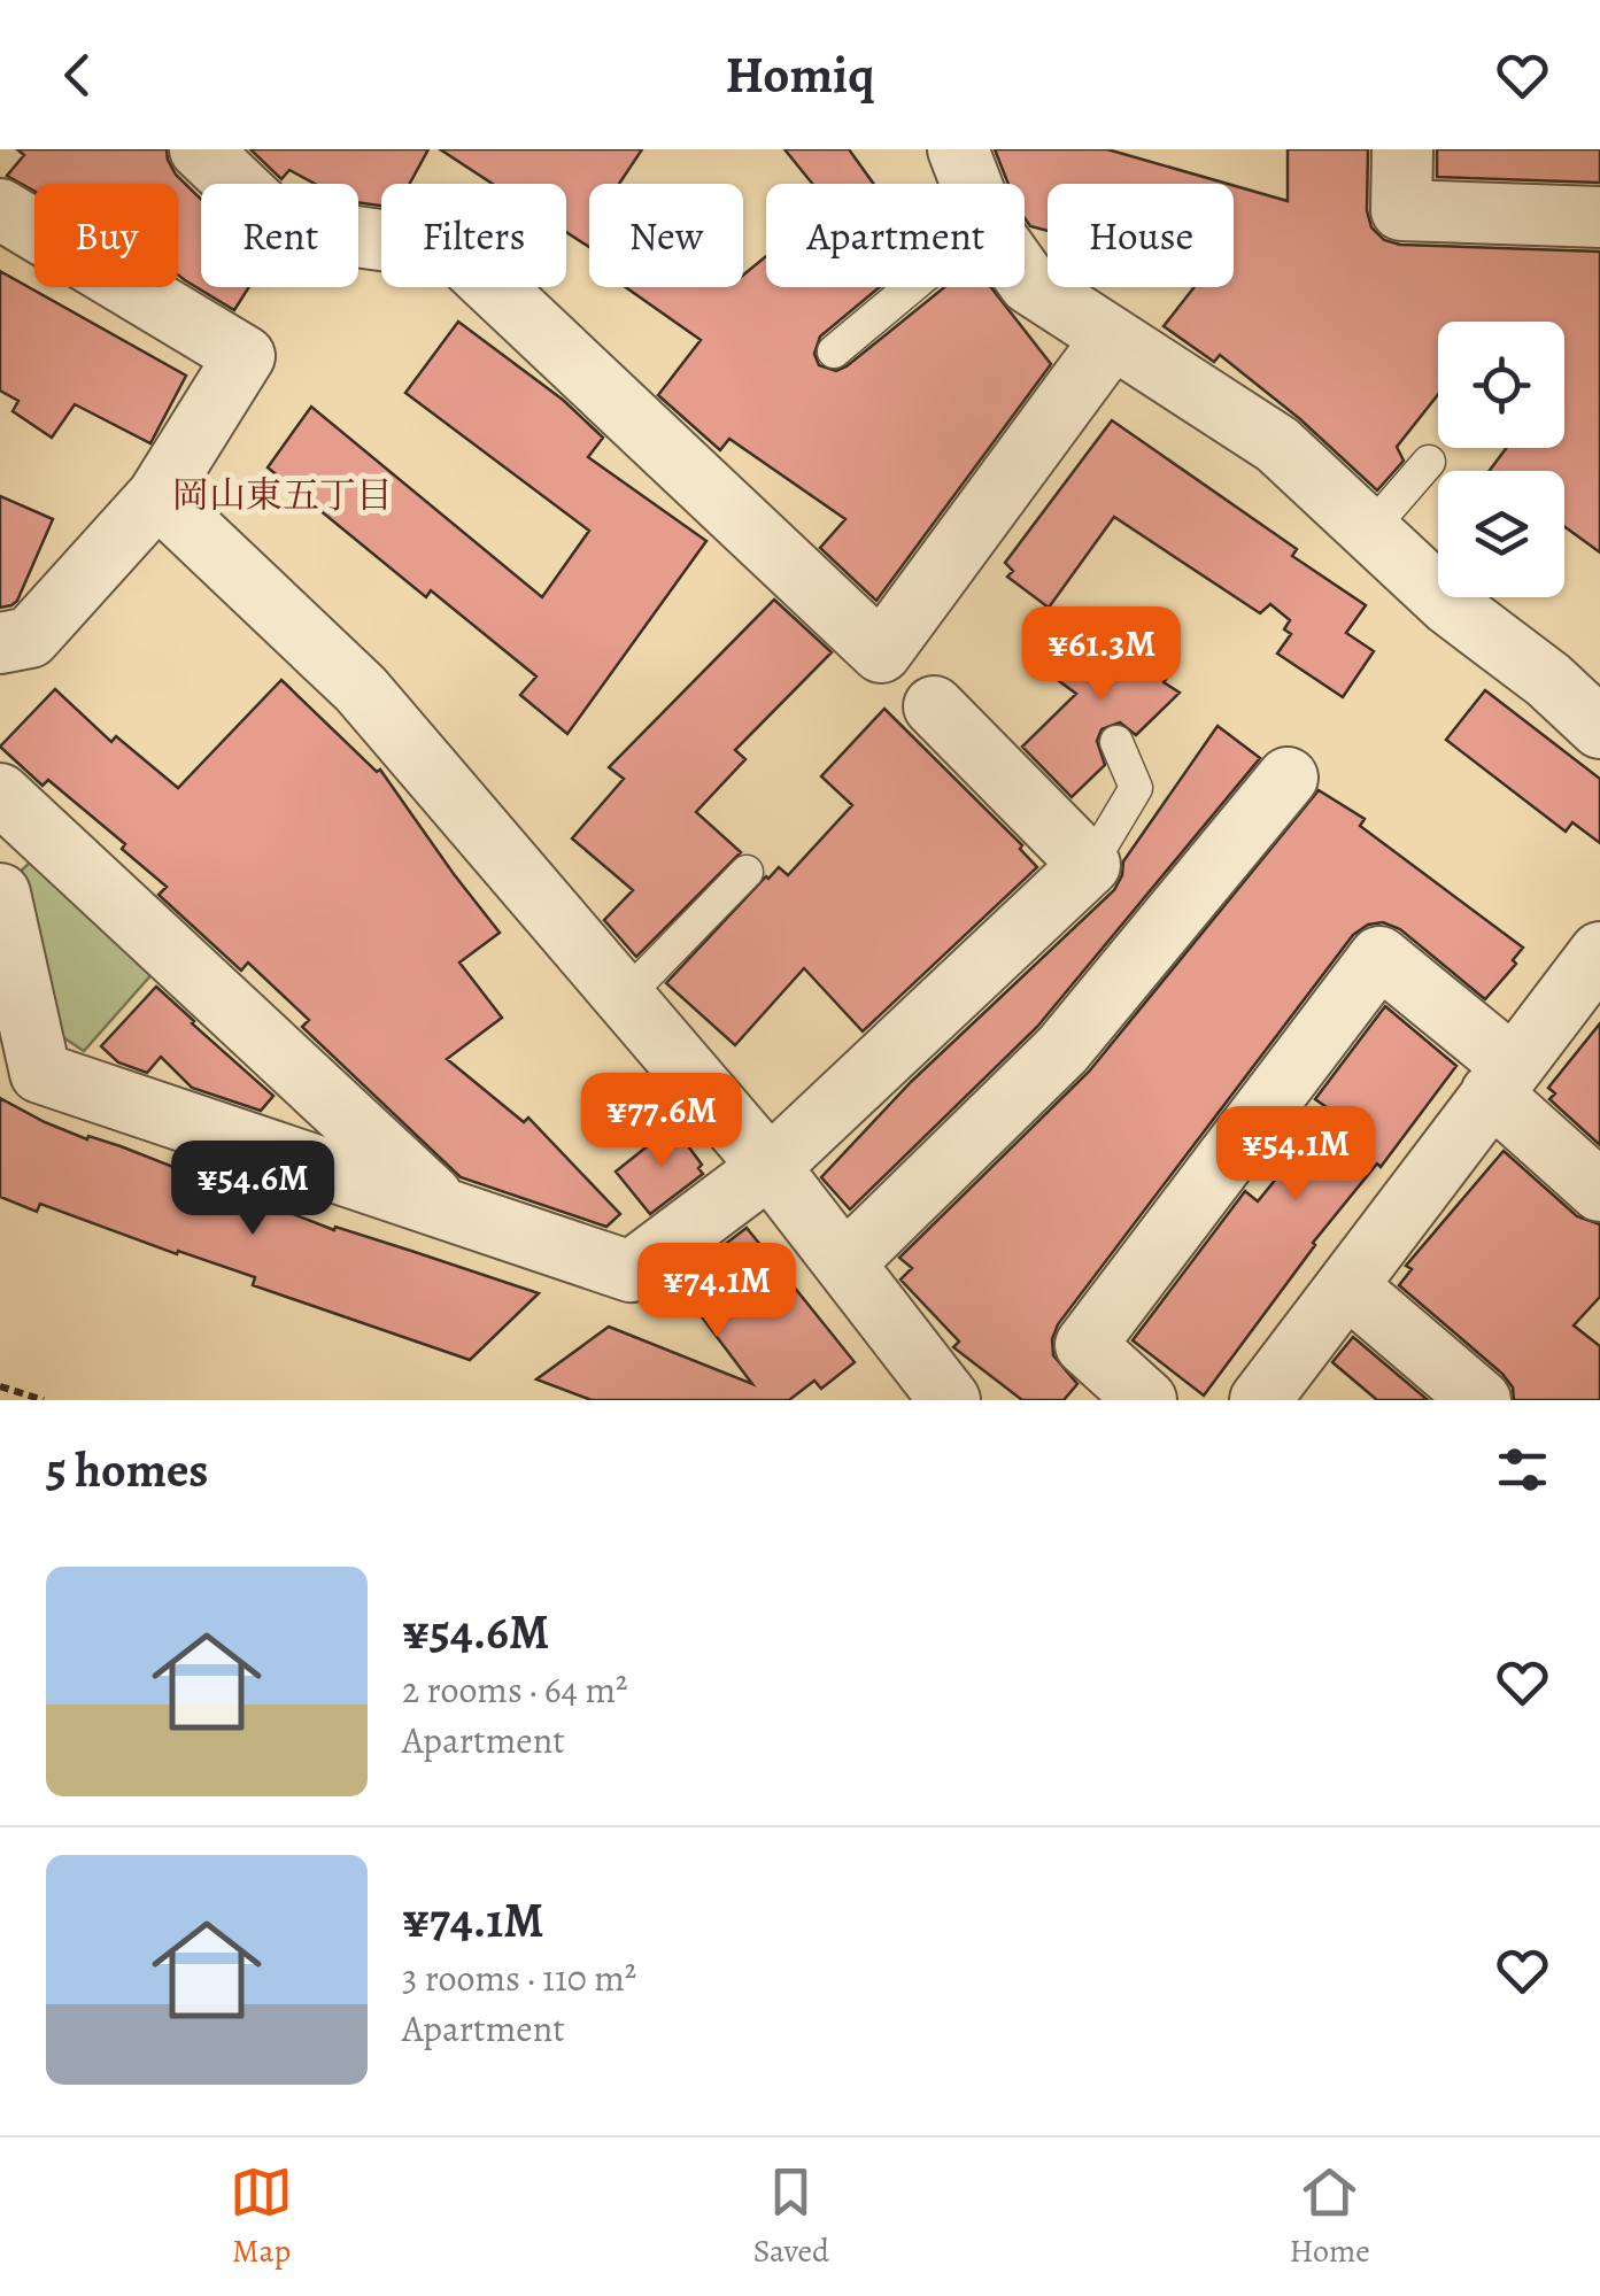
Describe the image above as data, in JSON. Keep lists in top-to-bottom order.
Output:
{
  "districts": ["岡山東五丁目"],
  "page": {
    "header": "Homiq",
    "chip": [
      "Buy",
      "Rent",
      "Filters",
      "New",
      "Apartment",
      "House"
    ],
    "price": [
      "¥61.3M",
      "¥77.6M",
      "¥54.1M",
      "¥54.6M",
      "¥74.1M"
    ],
    "heading": "5 homes",
    "list": [
      {
        "name": "¥54.6M",
        "note": "2 rooms · 64 m² · Apartment"
      },
      {
        "name": "¥74.1M",
        "note": "3 rooms · 110 m² · Apartment"
      }
    ],
    "tabs": ["Map", "Saved", "Home"]
  }
}
